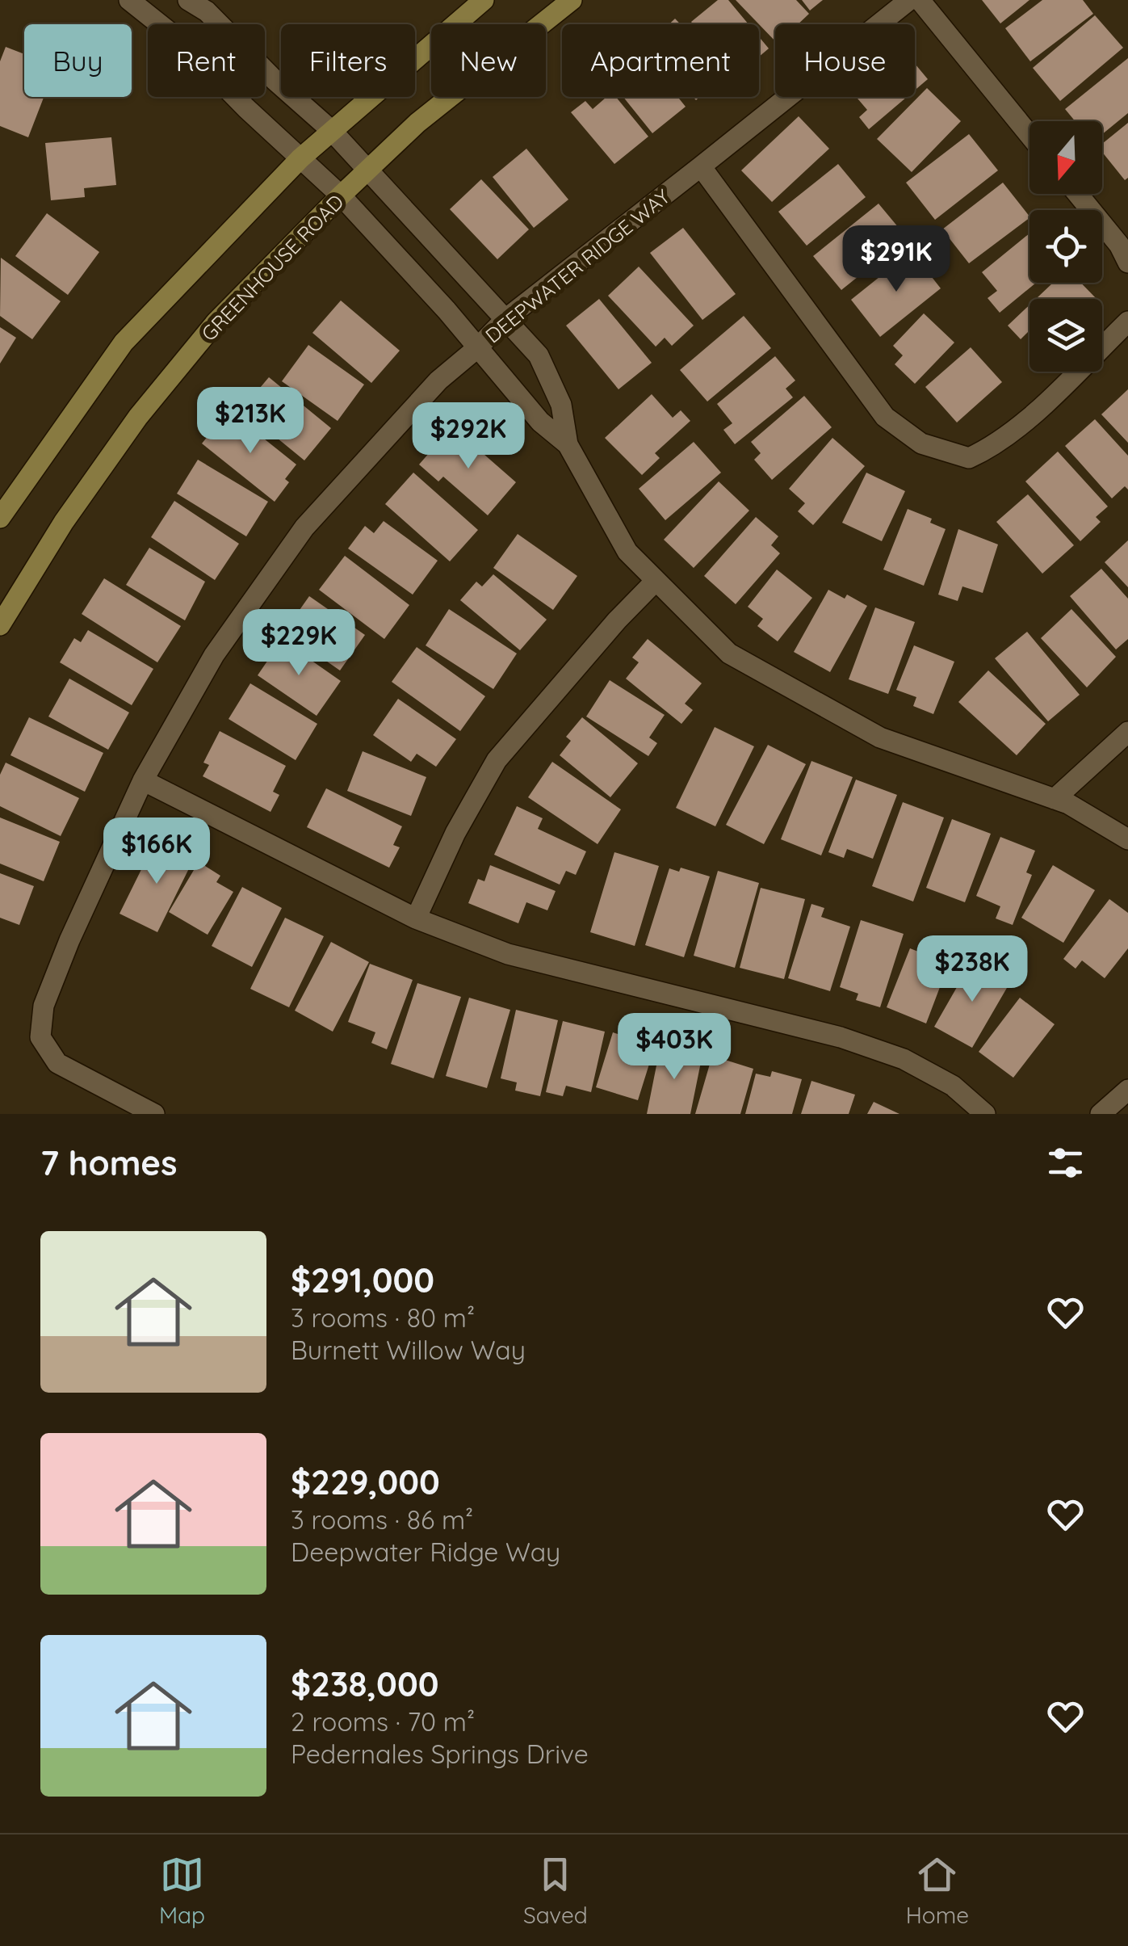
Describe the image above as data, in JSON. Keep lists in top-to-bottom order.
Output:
{
  "streets": {
    "street": ["DEEPWATER RIDGE WAY", "GREENHOUSE ROAD"]
  },
  "north": "bottom",
  "page": {
    "chip": [
      "Buy",
      "Rent",
      "Filters",
      "New",
      "Apartment",
      "House"
    ],
    "price": [
      "$291K",
      "$213K",
      "$292K",
      "$229K",
      "$166K",
      "$238K",
      "$403K"
    ],
    "heading": "7 homes",
    "list": [
      {
        "name": "$291,000",
        "note": "3 rooms · 80 m² · Burnett Willow Way"
      },
      {
        "name": "$229,000",
        "note": "3 rooms · 86 m² · Deepwater Ridge Way"
      },
      {
        "name": "$238,000",
        "note": "2 rooms · 70 m² · Pedernales Springs Drive"
      }
    ],
    "tabs": ["Map", "Saved", "Home"]
  }
}
